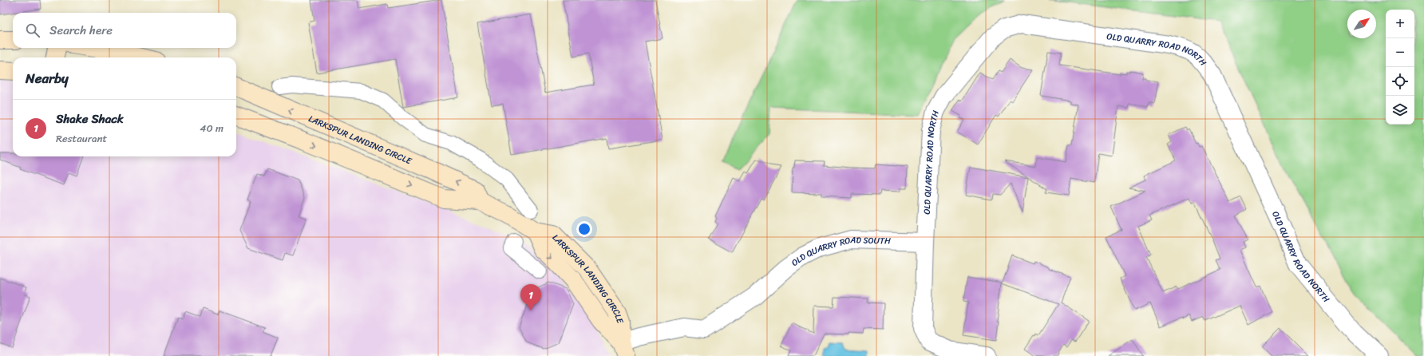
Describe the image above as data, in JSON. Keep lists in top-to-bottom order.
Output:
{
  "streets": {
    "main road": ["LARKSPUR LANDING CIRCLE"],
    "street": ["OLD QUARRY ROAD NORTH", "OLD QUARRY ROAD SOUTH"]
  },
  "crossings": [
    ["OLD QUARRY ROAD NORTH", "OLD QUARRY ROAD SOUTH"],
    ["LARKSPUR LANDING CIRCLE", "OLD QUARRY ROAD SOUTH"]
  ],
  "north": "top right",
  "page": {
    "map_buttons": ["+", "−"],
    "search": "Search here",
    "heading": "Nearby",
    "list": [
      {
        "mark": "1",
        "name": "Shake Shack",
        "note": "Restaurant",
        "value": "40 m"
      }
    ],
    "pins": "1"
  }
}
